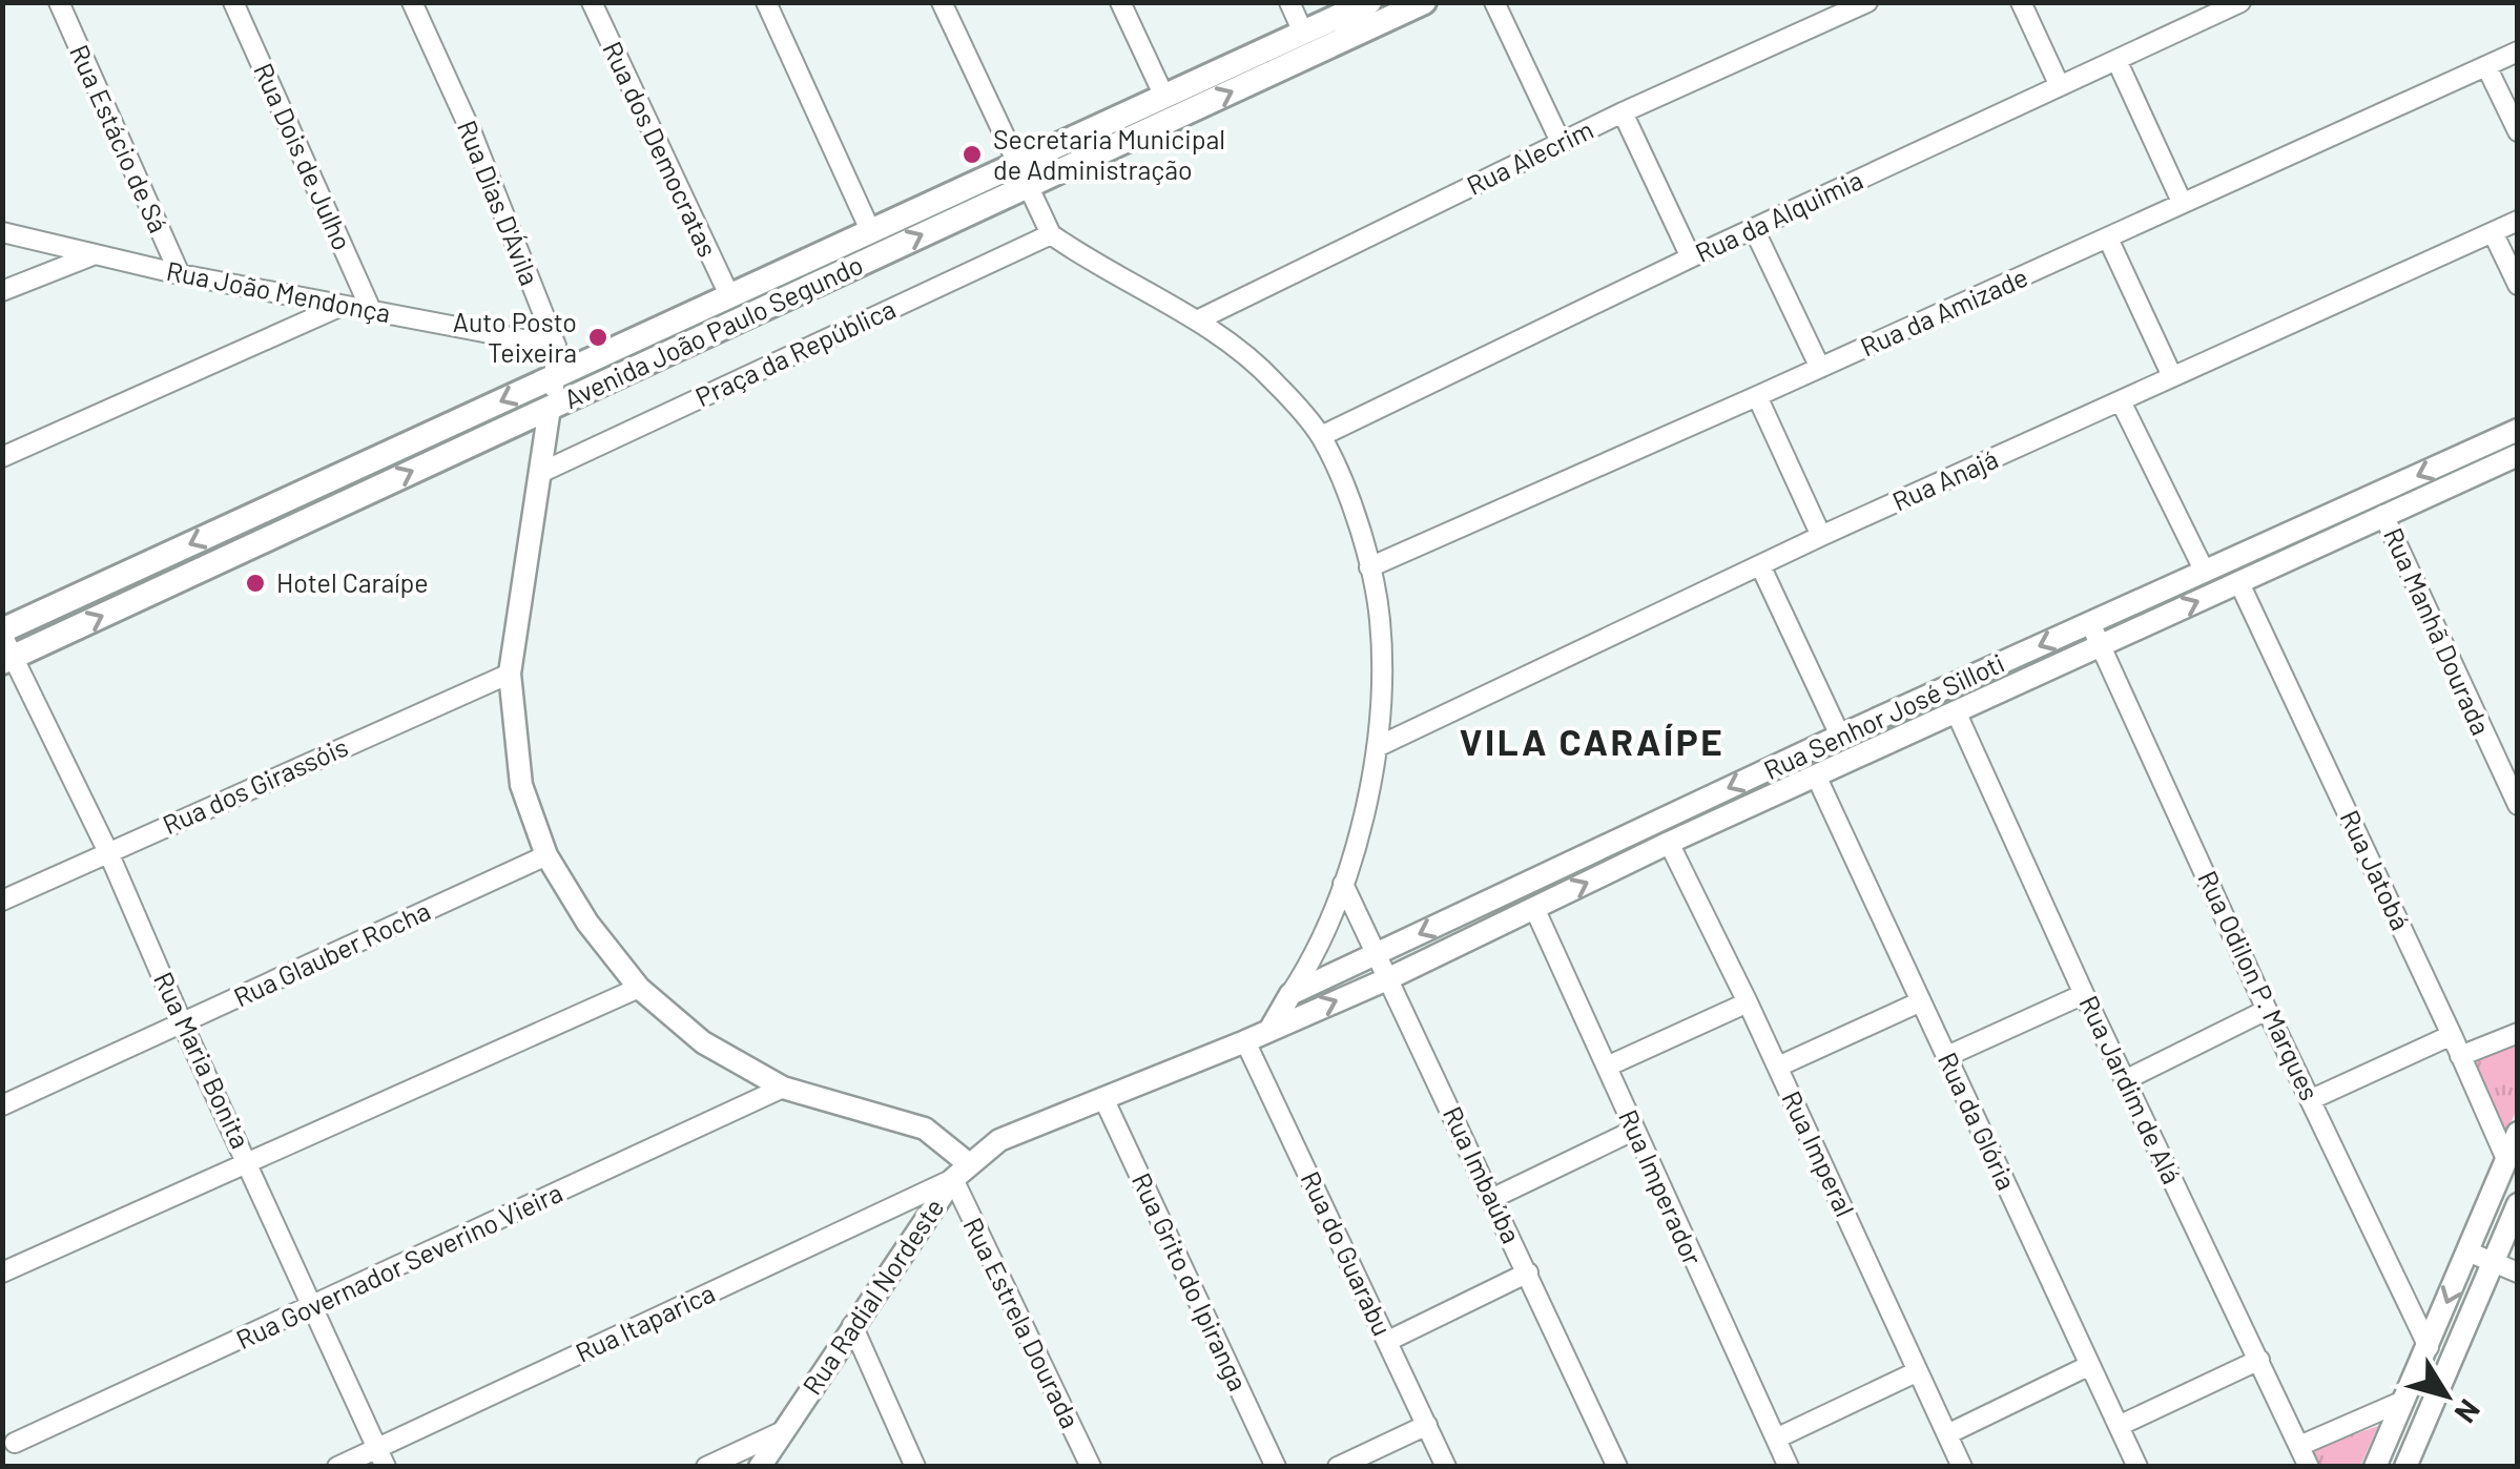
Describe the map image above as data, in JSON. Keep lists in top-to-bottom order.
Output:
{
  "streets": {
    "main road": ["Avenida João Paulo Segundo"],
    "street": [
      "Rua Estácio de Sá",
      "Rua dos Democratas",
      "Rua Dois de Julho",
      "Rua Alecrim",
      "Rua Dias D'Ávila",
      "Rua da Alquimia",
      "Rua João Mendonça",
      "Rua da Amizade",
      "Praça da República",
      "Rua Anajá",
      "Rua Manhã Dourada",
      "Rua Senhor José Silloti",
      "Rua dos Girassóis",
      "Rua Jatobá",
      "Rua Glauber Rocha",
      "Rua Odilon P. Marques",
      "Rua Maria Bonita",
      "Rua Jardim de Alá",
      "Rua da Glória",
      "Rua Imperal",
      "Rua Imbaúba",
      "Rua Imperador",
      "Rua do Guarabu",
      "Rua Governador Severino Vieira",
      "Rua Grito do Ipiranga",
      "Rua Radial Nordeste",
      "Rua Itaparica",
      "Rua Estrela Dourada"
    ]
  },
  "crossings": [
    ["Rua Estácio de Sá", "Rua João Mendonça"],
    ["Rua dos Democratas", "Avenida João Paulo Segundo"],
    ["Rua Dois de Julho", "Rua João Mendonça"],
    ["Rua Dias D'Ávila", "Rua João Mendonça"],
    ["Rua Dias D'Ávila", "Avenida João Paulo Segundo"],
    ["Avenida João Paulo Segundo", "Rua Maria Bonita"],
    ["Rua Manhã Dourada", "Rua Senhor José Silloti"],
    ["Rua Senhor José Silloti", "Rua Jatobá"],
    ["Rua Senhor José Silloti", "Rua Odilon P. Marques"],
    ["Rua Senhor José Silloti", "Rua Jardim de Alá"],
    ["Rua Senhor José Silloti", "Rua da Glória"],
    ["Rua Senhor José Silloti", "Rua Imperal"],
    ["Rua Senhor José Silloti", "Rua Imbaúba"],
    ["Rua Senhor José Silloti", "Rua Imperador"],
    ["Rua Senhor José Silloti", "Rua do Guarabu"],
    ["Rua Senhor José Silloti", "Rua Grito do Ipiranga"],
    ["Rua Senhor José Silloti", "Rua Radial Nordeste"],
    ["Rua dos Girassóis", "Rua Maria Bonita"],
    ["Rua Glauber Rocha", "Rua Maria Bonita"],
    ["Rua Maria Bonita", "Rua Governador Severino Vieira"],
    ["Rua Maria Bonita", "Rua Itaparica"],
    ["Rua Radial Nordeste", "Rua Itaparica"],
    ["Rua Radial Nordeste", "Rua Estrela Dourada"],
    ["Rua Itaparica", "Rua Estrela Dourada"]
  ],
  "districts": ["VILA CARAÍPE"],
  "places": ["Secretaria Municipal de Administração", "Auto Posto Teixeira", "Hotel Caraípe"],
  "north": "bottom right"
}
